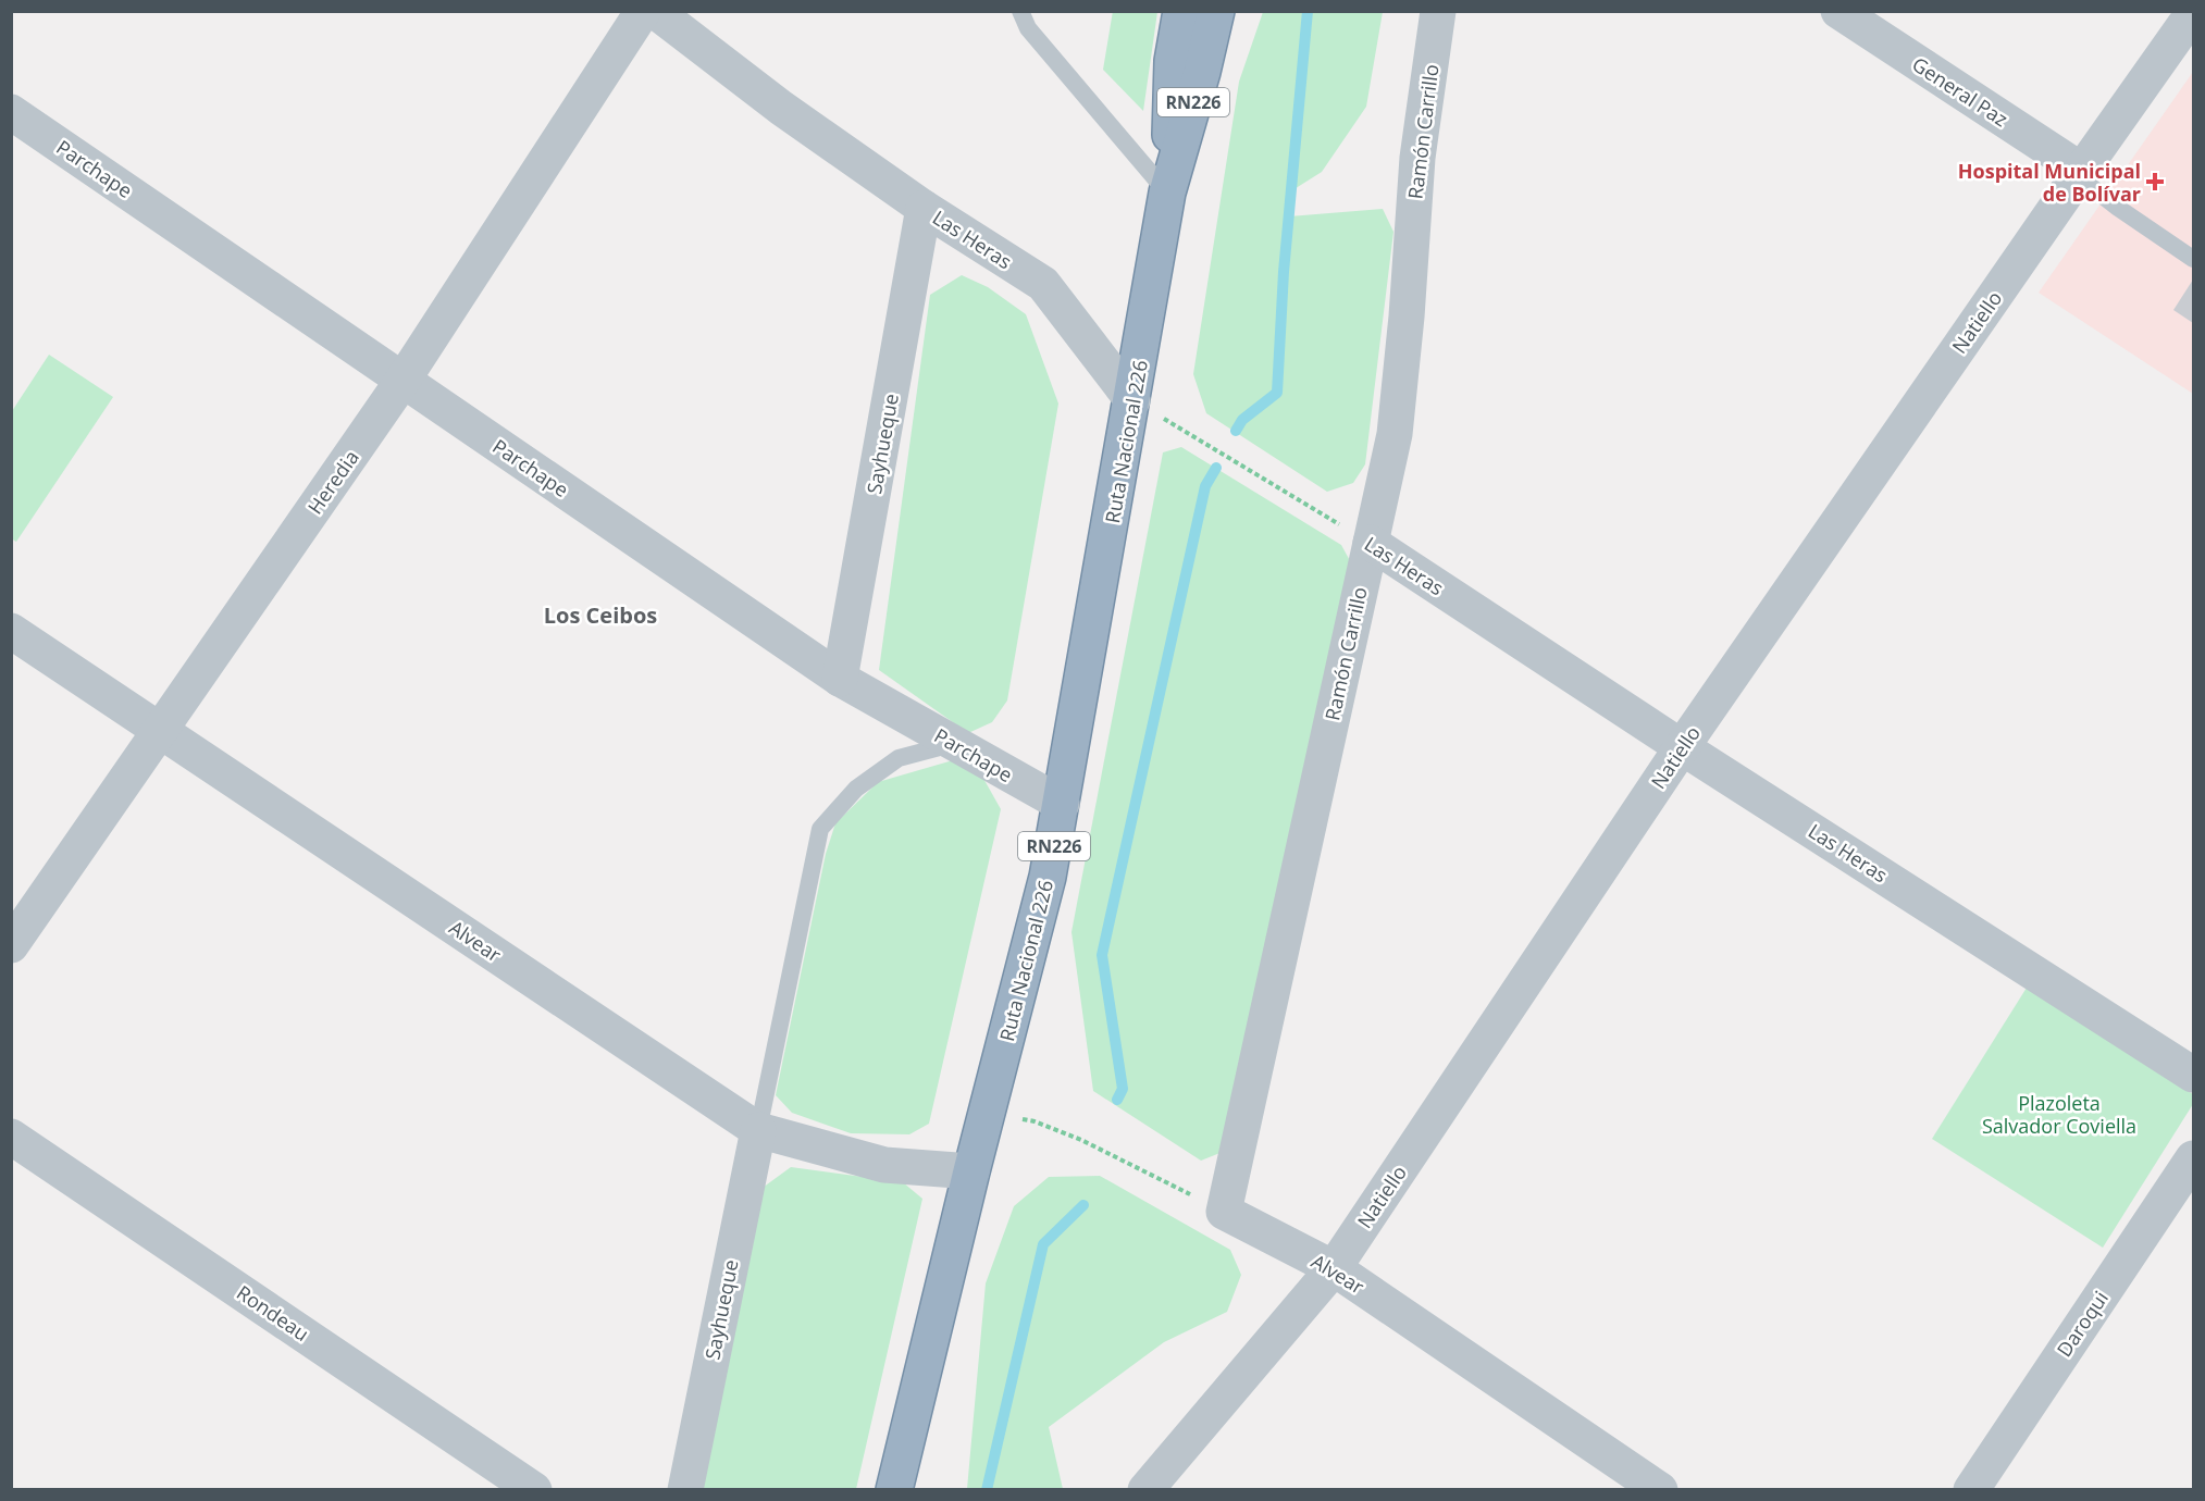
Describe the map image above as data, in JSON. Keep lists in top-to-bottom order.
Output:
{
  "streets": {
    "highway": ["RN226", "Ruta Nacional 226"],
    "street": [
      "General Paz",
      "Ramón Carrillo",
      "Parchape",
      "Las Heras",
      "Natiello",
      "Sayhueque",
      "Heredia",
      "Alvear",
      "Rondeau",
      "Daroqui"
    ]
  },
  "crossings": [
    ["General Paz", "Natiello"],
    ["Ramón Carrillo", "Las Heras"],
    ["Ramón Carrillo", "Alvear"],
    ["Parchape", "Ruta Nacional 226"],
    ["Parchape", "Sayhueque"],
    ["Parchape", "Heredia"],
    ["Las Heras", "Natiello"],
    ["Las Heras", "Ruta Nacional 226"],
    ["Las Heras", "Sayhueque"],
    ["Natiello", "Alvear"],
    ["Ruta Nacional 226", "Alvear"],
    ["Sayhueque", "Alvear"],
    ["Heredia", "Alvear"]
  ],
  "districts": ["Los Ceibos"],
  "parks": ["Plazoleta Salvador Coviella"],
  "places": {
    "health": ["Hospital Municipal de Bolívar"]
  }
}
